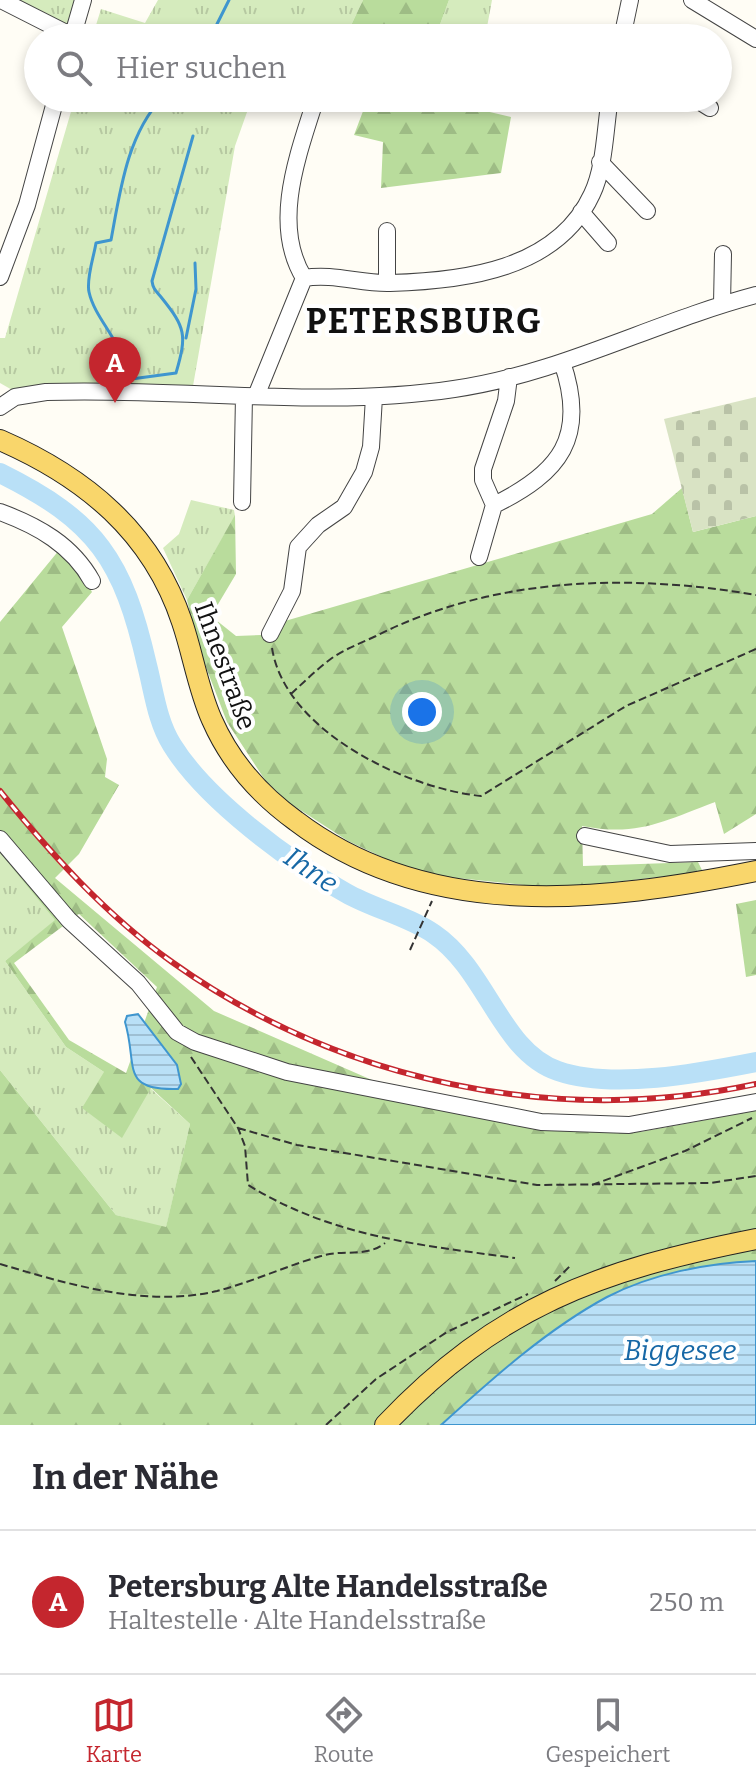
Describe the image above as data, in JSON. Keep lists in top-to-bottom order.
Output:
{
  "streets": {
    "main road": ["Ihnestraße"]
  },
  "districts": ["PETERSBURG"],
  "water": ["Ihne", "Biggesee"],
  "page": {
    "search": "Hier suchen",
    "pins": "A",
    "heading": "In der Nähe",
    "list": [
      {
        "mark": "A",
        "name": "Petersburg Alte Handelsstraße",
        "note": "Haltestelle · Alte Handelsstraße",
        "value": "250 m"
      }
    ],
    "nav": ["Karte", "Route", "Gespeichert"]
  }
}
